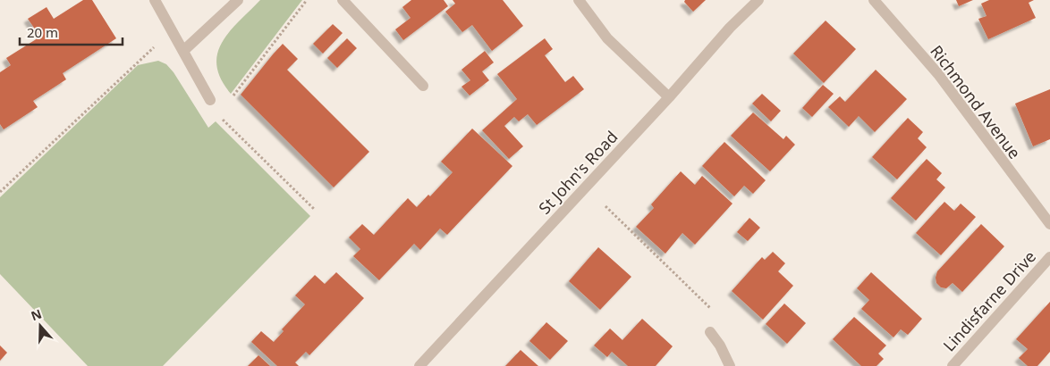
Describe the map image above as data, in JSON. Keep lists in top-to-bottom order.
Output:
{
  "streets": {
    "street": ["Richmond Avenue", "St John's Road", "Lindisfarne Drive"]
  },
  "scale_bar": "20 m",
  "north": "top"
}
